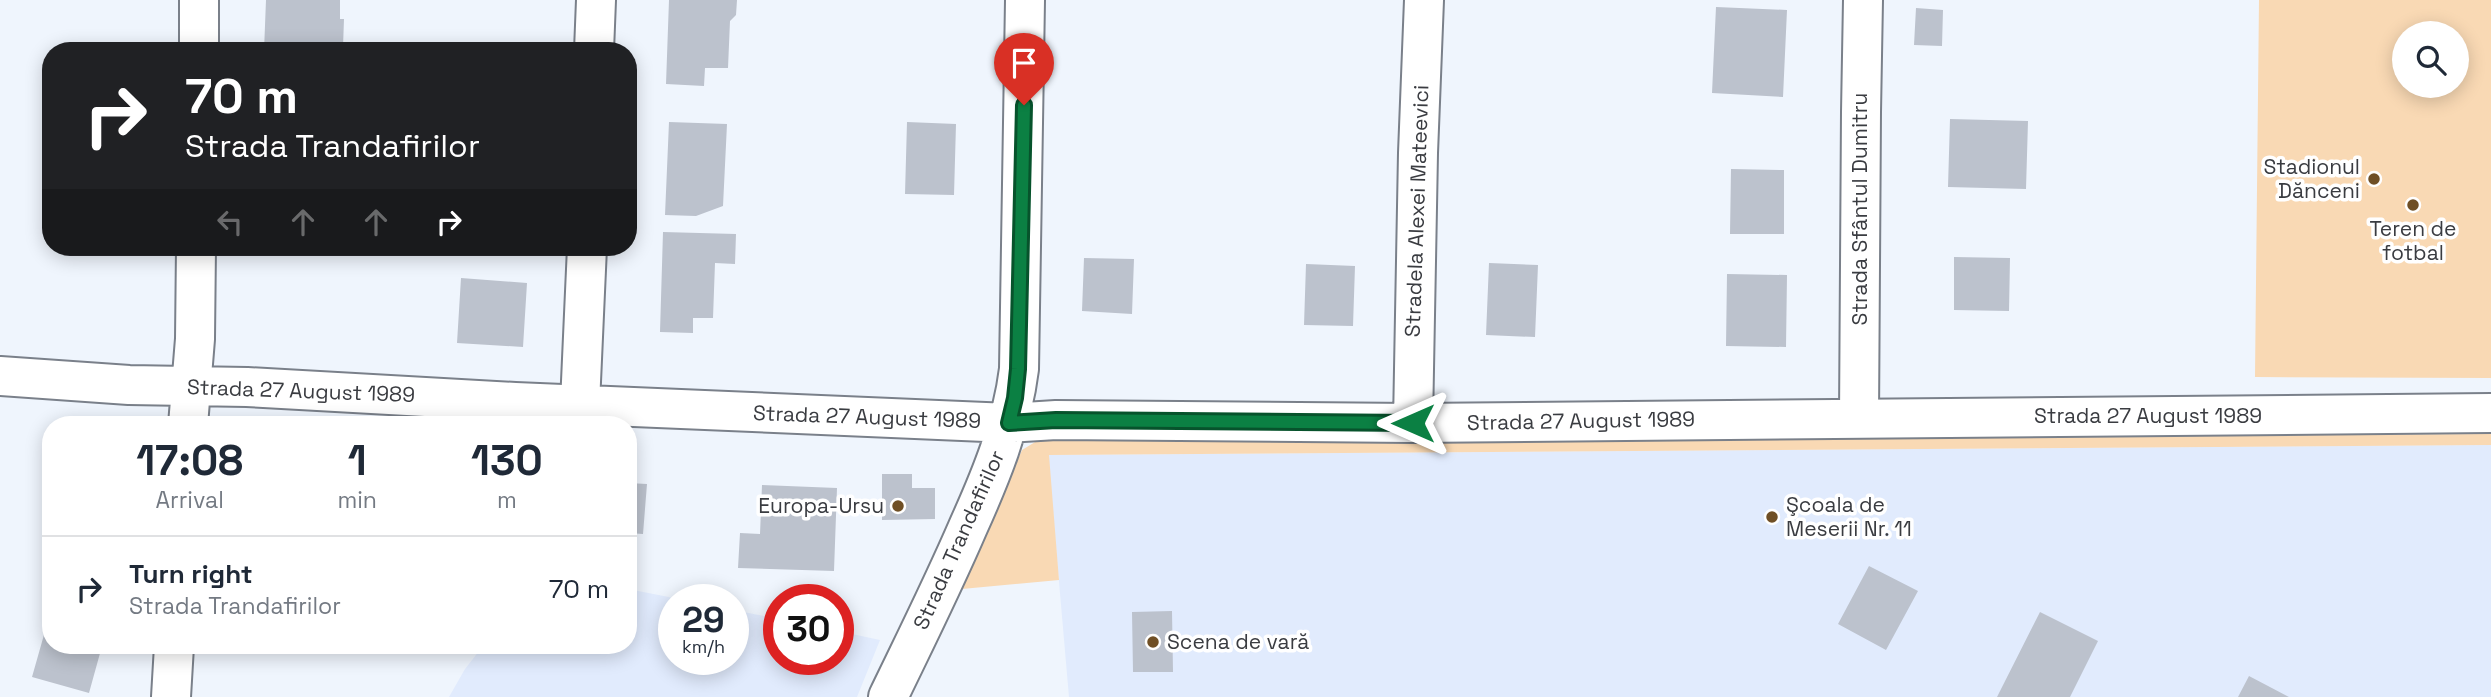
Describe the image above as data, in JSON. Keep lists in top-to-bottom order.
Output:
{
  "streets": {
    "street": [
      "Strada Sfântul Dumitru",
      "Stradela Alexei Mateevici",
      "Strada 27 August 1989",
      "Strada Trandafirilor"
    ]
  },
  "crossings": [
    ["Strada Sfântul Dumitru", "Strada 27 August 1989"],
    ["Stradela Alexei Mateevici", "Strada 27 August 1989"],
    ["Strada 27 August 1989", "Strada Trandafirilor"]
  ],
  "places": [
    "Stadionul Dănceni",
    "Teren de fotbal",
    "Europa-Ursu",
    "Şcoala de Meserii Nr. 11",
    "Scena de vară"
  ],
  "page": {
    "turn": ["70 m", "Strada Trandafirilor"],
    "eta": [
      "17:08",
      "Arrival",
      "1",
      "min",
      "130",
      "m"
    ],
    "list": [
      {
        "name": "Turn right",
        "note": "Strada Trandafirilor",
        "value": "70 m"
      }
    ],
    "speed": "29 km/h",
    "limit": "30"
  }
}
